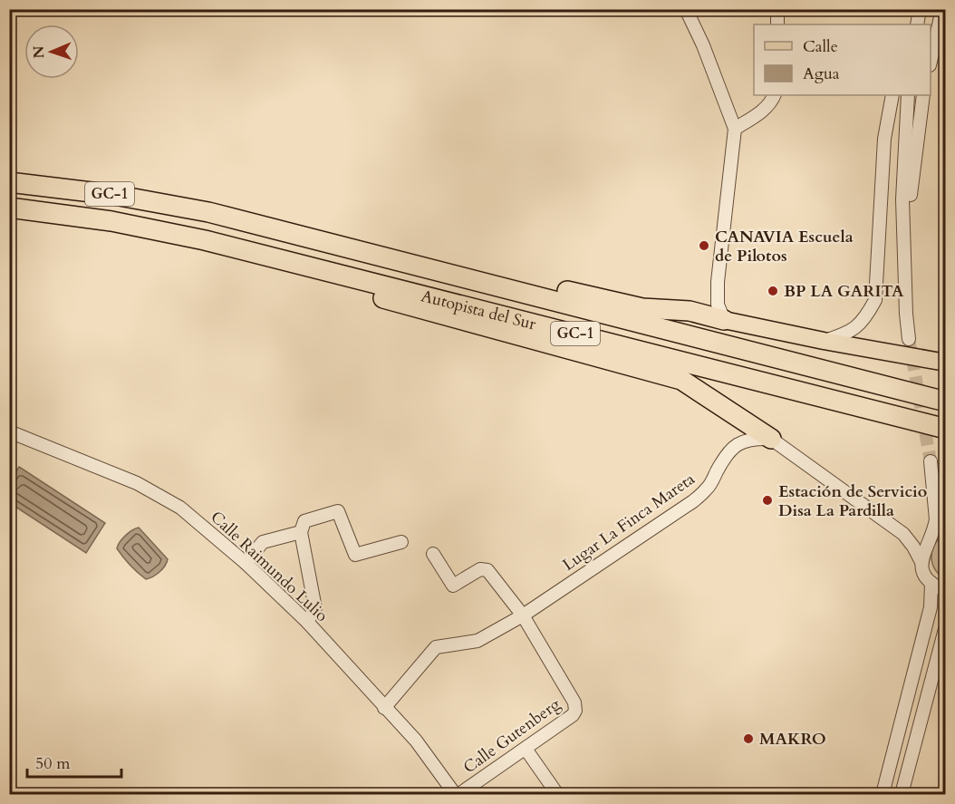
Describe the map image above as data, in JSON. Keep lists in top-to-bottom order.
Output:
{
  "streets": {
    "highway": ["GC-1", "Autopista del Sur"],
    "street": ["Lugar La Finca Mareta", "Calle Raimundo Lulio", "Calle Gutenberg"]
  },
  "crossings": [
    ["Lugar La Finca Mareta", "Calle Raimundo Lulio"],
    ["Lugar La Finca Mareta", "Calle Gutenberg"],
    ["Calle Raimundo Lulio", "Calle Gutenberg"]
  ],
  "places": [
    "CANAVIA Escuela de Pilotos",
    "BP LA GARITA",
    "Estación de Servicio Disa La Pardilla",
    "MAKRO"
  ],
  "legend": ["Calle", "Agua"],
  "scale_bar": "50 m",
  "north": "left"
}
